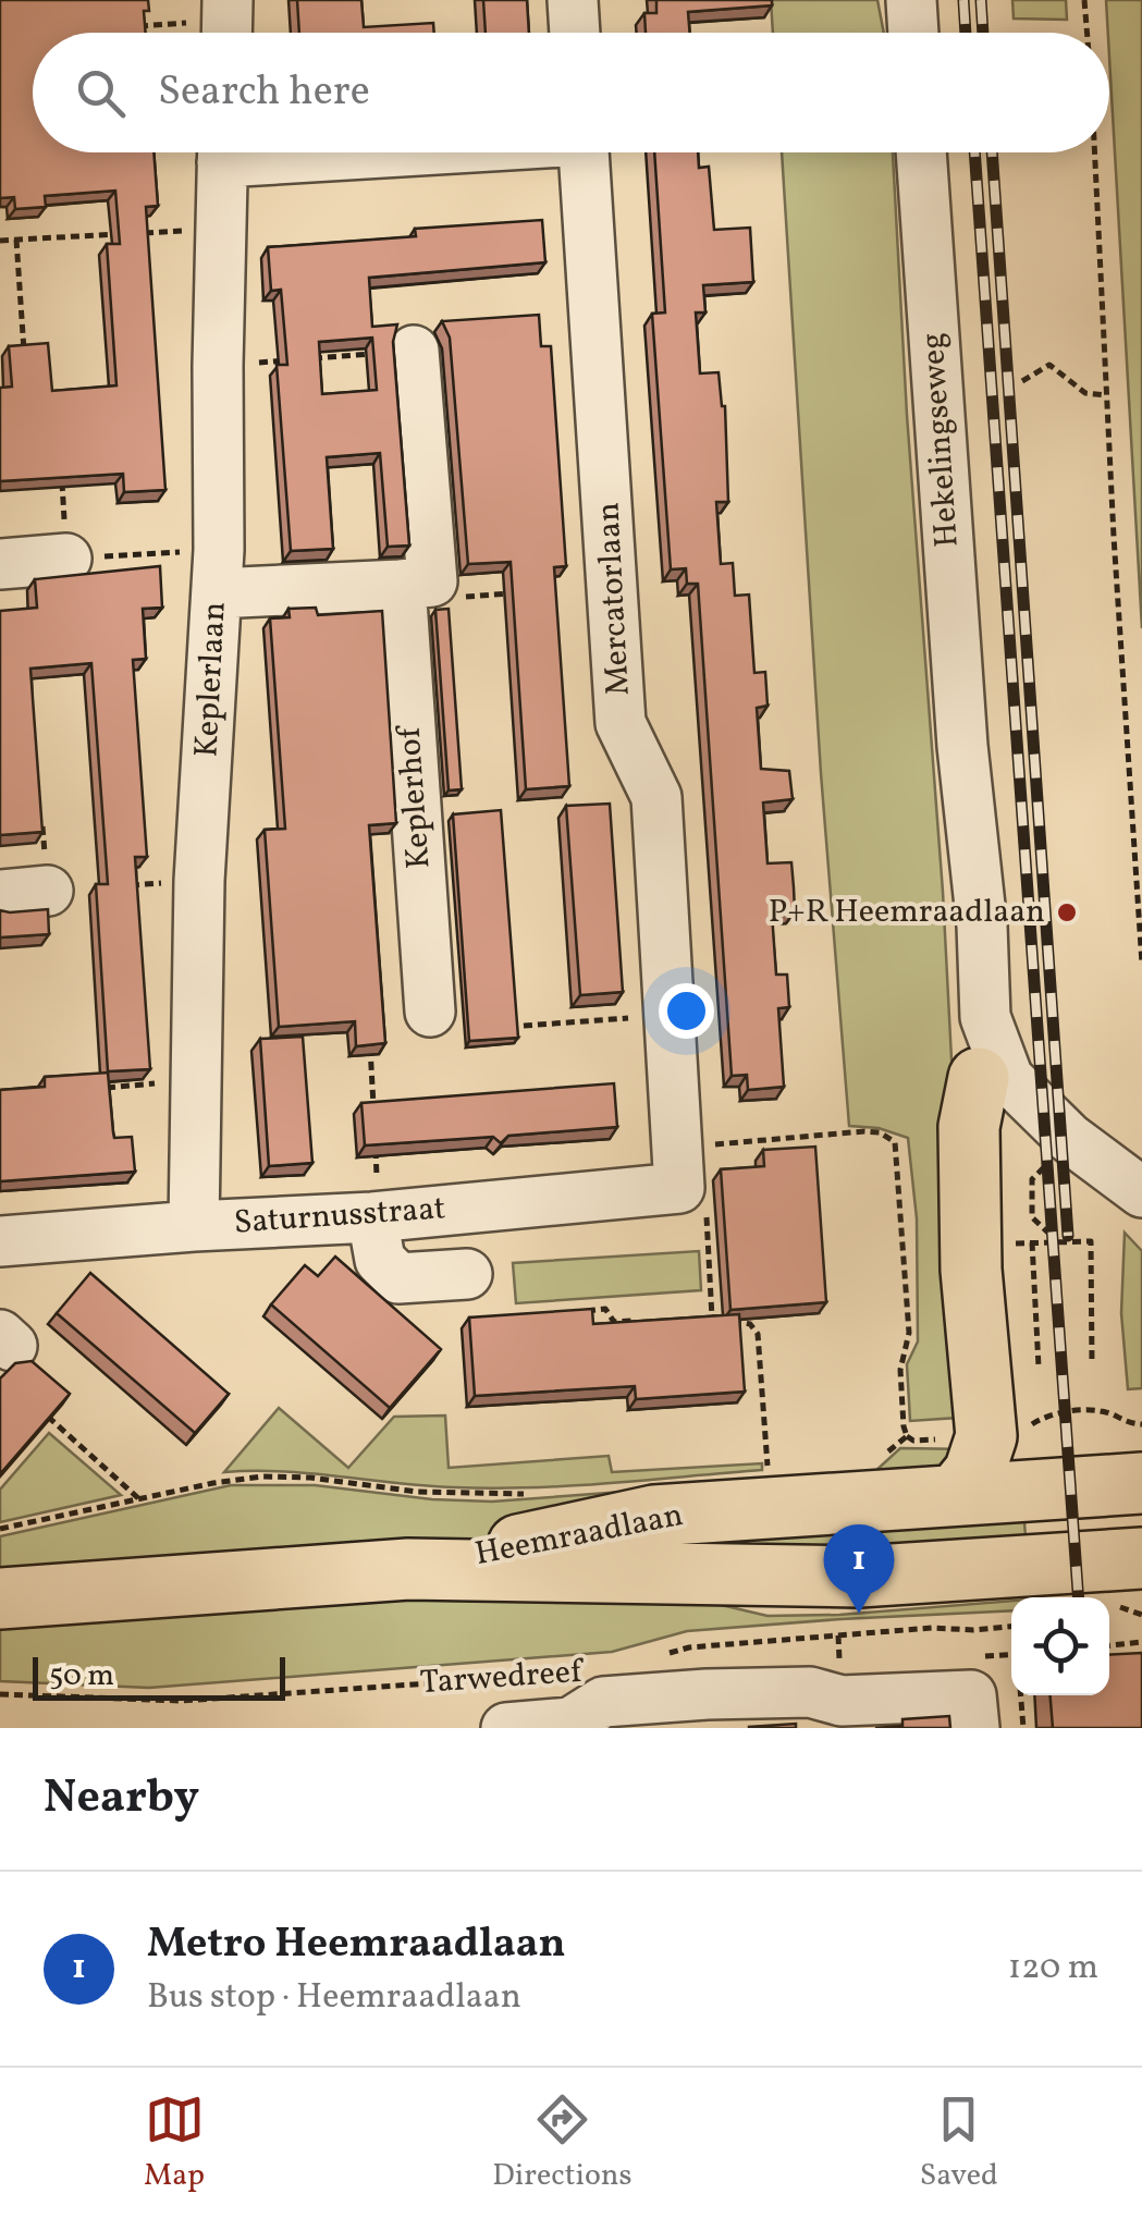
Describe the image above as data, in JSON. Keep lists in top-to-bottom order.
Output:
{
  "streets": {
    "main road": ["Heemraadlaan"],
    "street": [
      "Hekelingseweg",
      "Mercatorlaan",
      "Keplerlaan",
      "Keplerhof",
      "Saturnusstraat",
      "Tarwedreef"
    ]
  },
  "crossings": [
    ["Mercatorlaan", "Saturnusstraat"],
    ["Keplerlaan", "Saturnusstraat"]
  ],
  "places": ["P+R Heemraadlaan"],
  "scale_bar": "50 m",
  "page": {
    "search": "Search here",
    "pins": "1",
    "scale": "50 m",
    "heading": "Nearby",
    "list": [
      {
        "mark": "1",
        "name": "Metro Heemraadlaan",
        "note": "Bus stop · Heemraadlaan",
        "value": "120 m"
      }
    ],
    "nav": ["Map", "Directions", "Saved"]
  }
}
